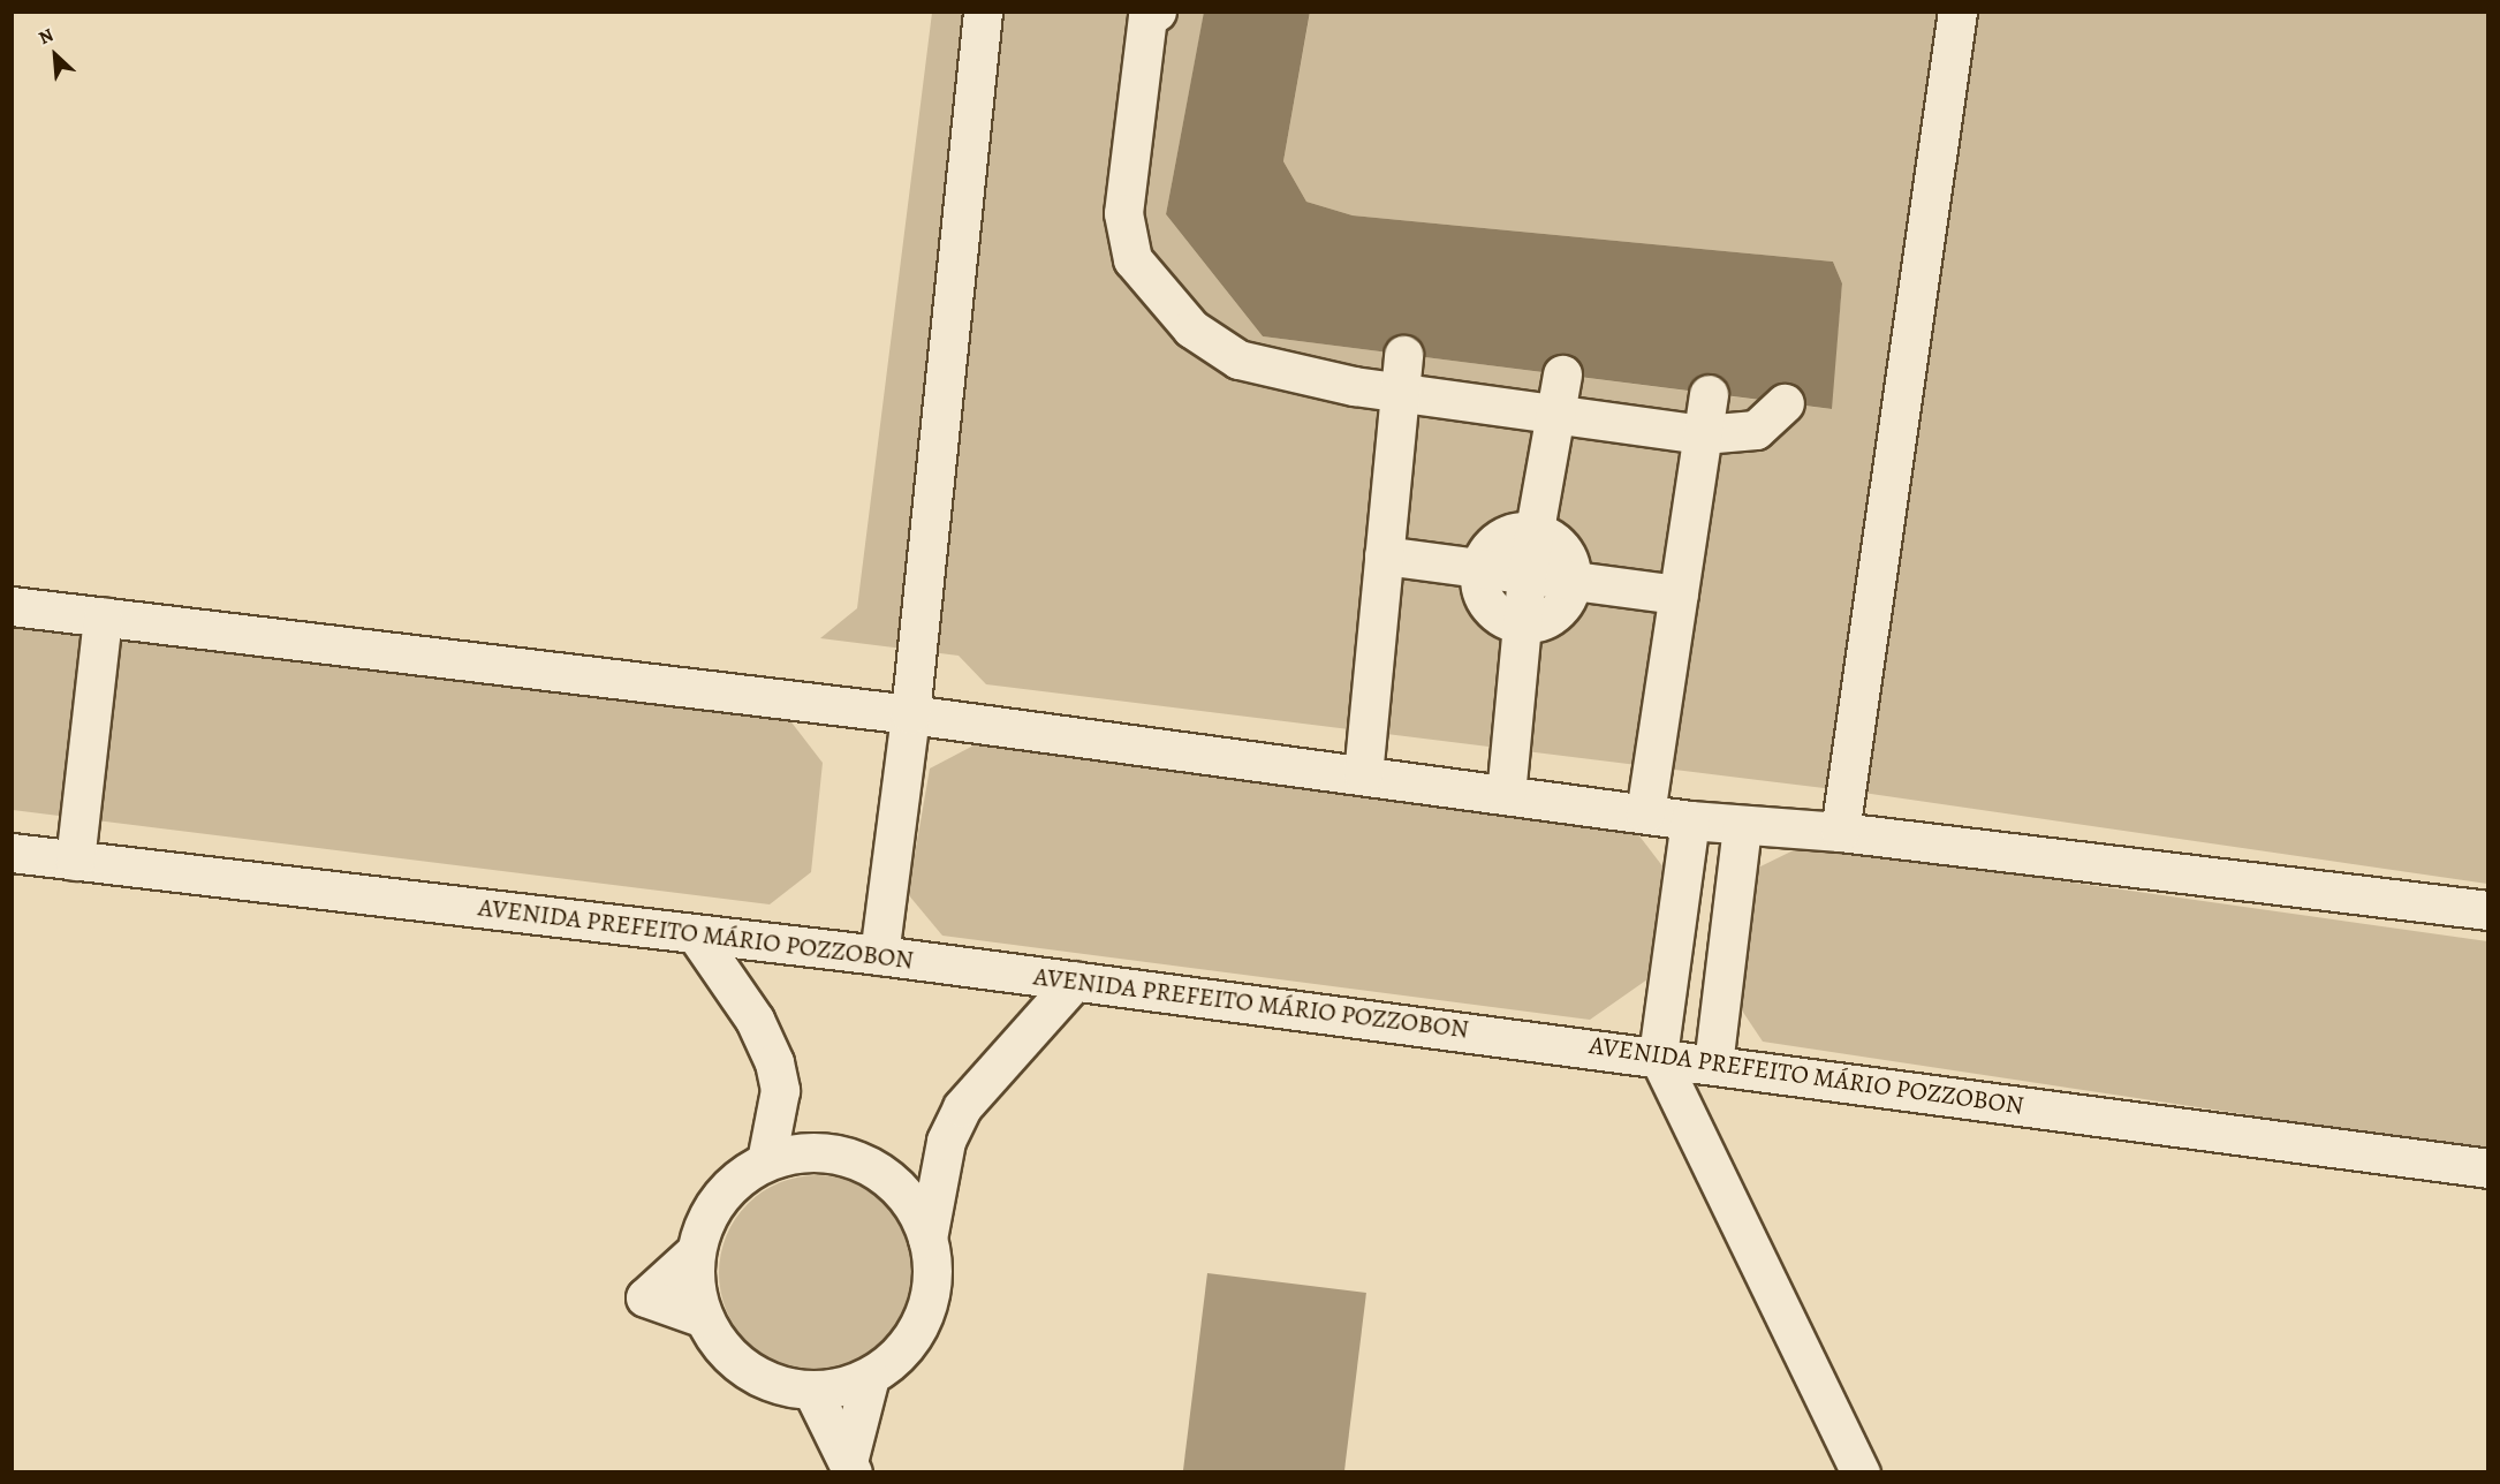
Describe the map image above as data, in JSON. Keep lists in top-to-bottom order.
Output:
{
  "streets": {
    "street": ["AVENIDA PREFEITO MÁRIO POZZOBON"]
  },
  "north": "top left"
}
